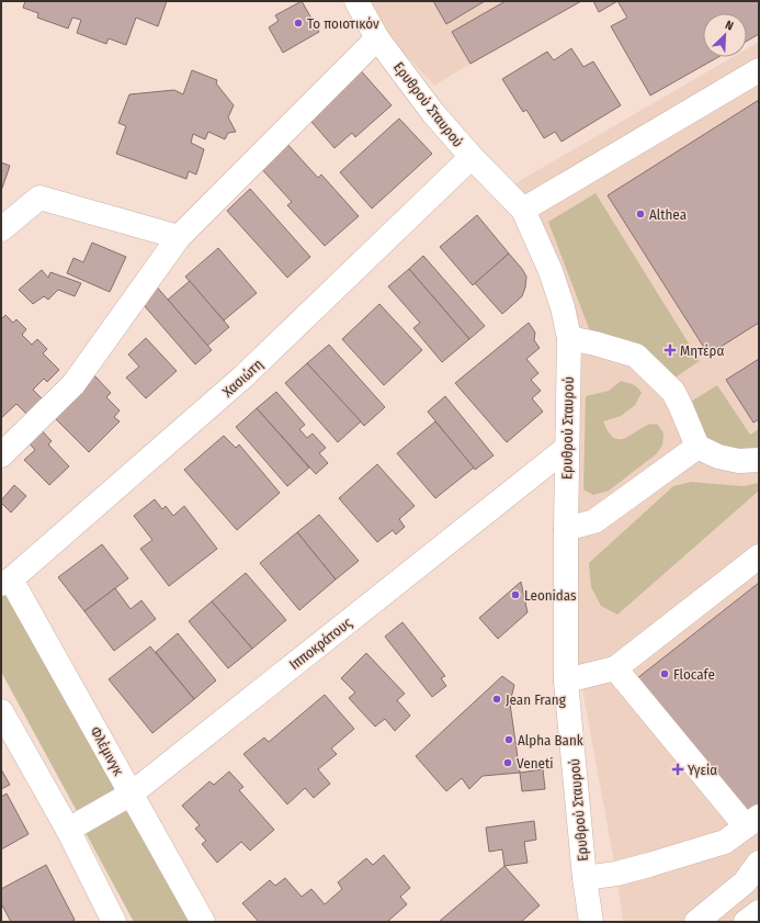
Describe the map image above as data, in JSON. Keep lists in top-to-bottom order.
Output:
{
  "streets": {
    "street": [
      "Ερυθρού Σταυρού",
      "Χασιώτη",
      "Ιπποκράτους",
      "Φλέμινγκ"
    ]
  },
  "crossings": [
    ["Ερυθρού Σταυρού", "Χασιώτη"],
    ["Ερυθρού Σταυρού", "Ιπποκράτους"],
    ["Χασιώτη", "Φλέμινγκ"],
    ["Ιπποκράτους", "Φλέμινγκ"]
  ],
  "places": {
    "other": [
      "Το ποιοτικόν",
      "Althea",
      "Leonidas",
      "Flocafe",
      "Jean Frang",
      "Alpha Bank",
      "Veneti"
    ],
    "health": ["Μητέρα", "Υγεία"]
  },
  "north": "top right"
}
